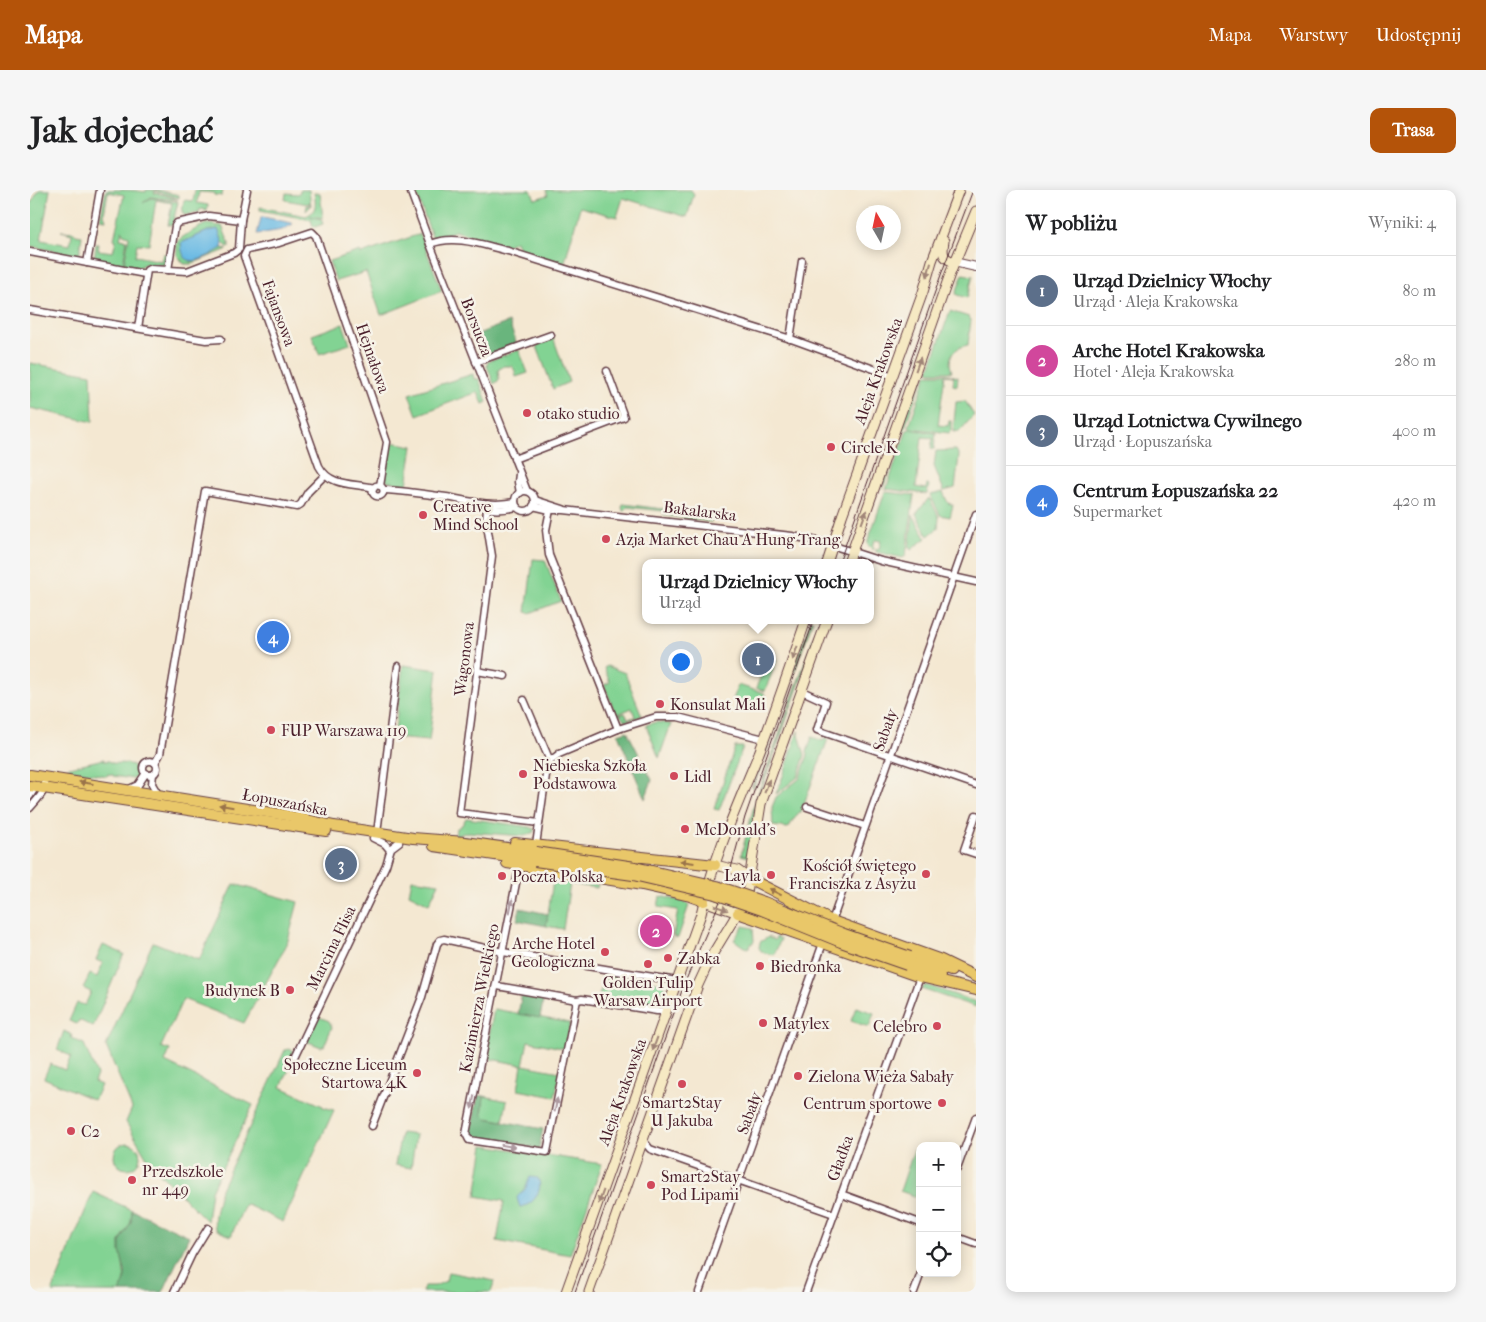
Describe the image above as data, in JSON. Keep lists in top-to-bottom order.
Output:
{
  "streets": {
    "main road": ["Aleja Krakowska", "Łopuszańska"],
    "street": [
      "Fajansowa",
      "Borsucza",
      "Hejnałowa",
      "Bakalarska",
      "Wagonowa",
      "Sabały",
      "Marcina Flisa",
      "Kazimierza Wielkiego",
      "Gładka"
    ]
  },
  "crossings": [
    ["Fajansowa", "Hejnałowa"],
    ["Borsucza", "Bakalarska"],
    ["Aleja Krakowska", "Bakalarska"],
    ["Bakalarska", "Sabały"],
    ["Łopuszańska", "Marcina Flisa"],
    ["Łopuszańska", "Kazimierza Wielkiego"]
  ],
  "places": [
    "otako studio",
    "Circle K",
    "Creative Mind School",
    "Azja Market Chau A Hung Trang",
    "Konsulat Mali",
    "FUP Warszawa 119",
    "Niebieska Szkoła Podstawowa",
    "Lidl",
    "McDonald's",
    "Kościół świętego Franciszka z Asyżu",
    "Layla",
    "Poczta Polska",
    "Arche Hotel Geologiczna",
    "Zabka",
    "Golden Tulip Warsaw Airport",
    "Biedronka",
    "Budynek B",
    "Matylex",
    "Celebro",
    "Społeczne Liceum Startowa 4K",
    "Zielona Wieża Sabały",
    "Smart2Stay U Jakuba",
    "Centrum sportowe",
    "C2",
    "Przedszkole nr 449",
    "Smart2Stay Pod Lipami"
  ],
  "north": "top",
  "page": {
    "header": "Mapa",
    "nav": ["Mapa", "Warstwy", "Udostępnij"],
    "buttons": "Trasa",
    "title": "Jak dojechać",
    "heading": ["W pobliżu", "Wyniki: 4"],
    "list": [
      {
        "mark": "1",
        "name": "Urząd Dzielnicy Włochy",
        "note": "Urząd · Aleja Krakowska",
        "value": "80 m"
      },
      {
        "mark": "2",
        "name": "Arche Hotel Krakowska",
        "note": "Hotel · Aleja Krakowska",
        "value": "280 m"
      },
      {
        "mark": "3",
        "name": "Urząd Lotnictwa Cywilnego",
        "note": "Urząd · Łopuszańska",
        "value": "400 m"
      },
      {
        "mark": "4",
        "name": "Centrum Łopuszańska 22",
        "note": "Supermarket",
        "value": "420 m"
      }
    ],
    "popup": ["Urząd Dzielnicy Włochy", "Urząd"],
    "pins": [
      "4",
      "1",
      "3",
      "2"
    ],
    "map_buttons": ["+", "−"]
  }
}
